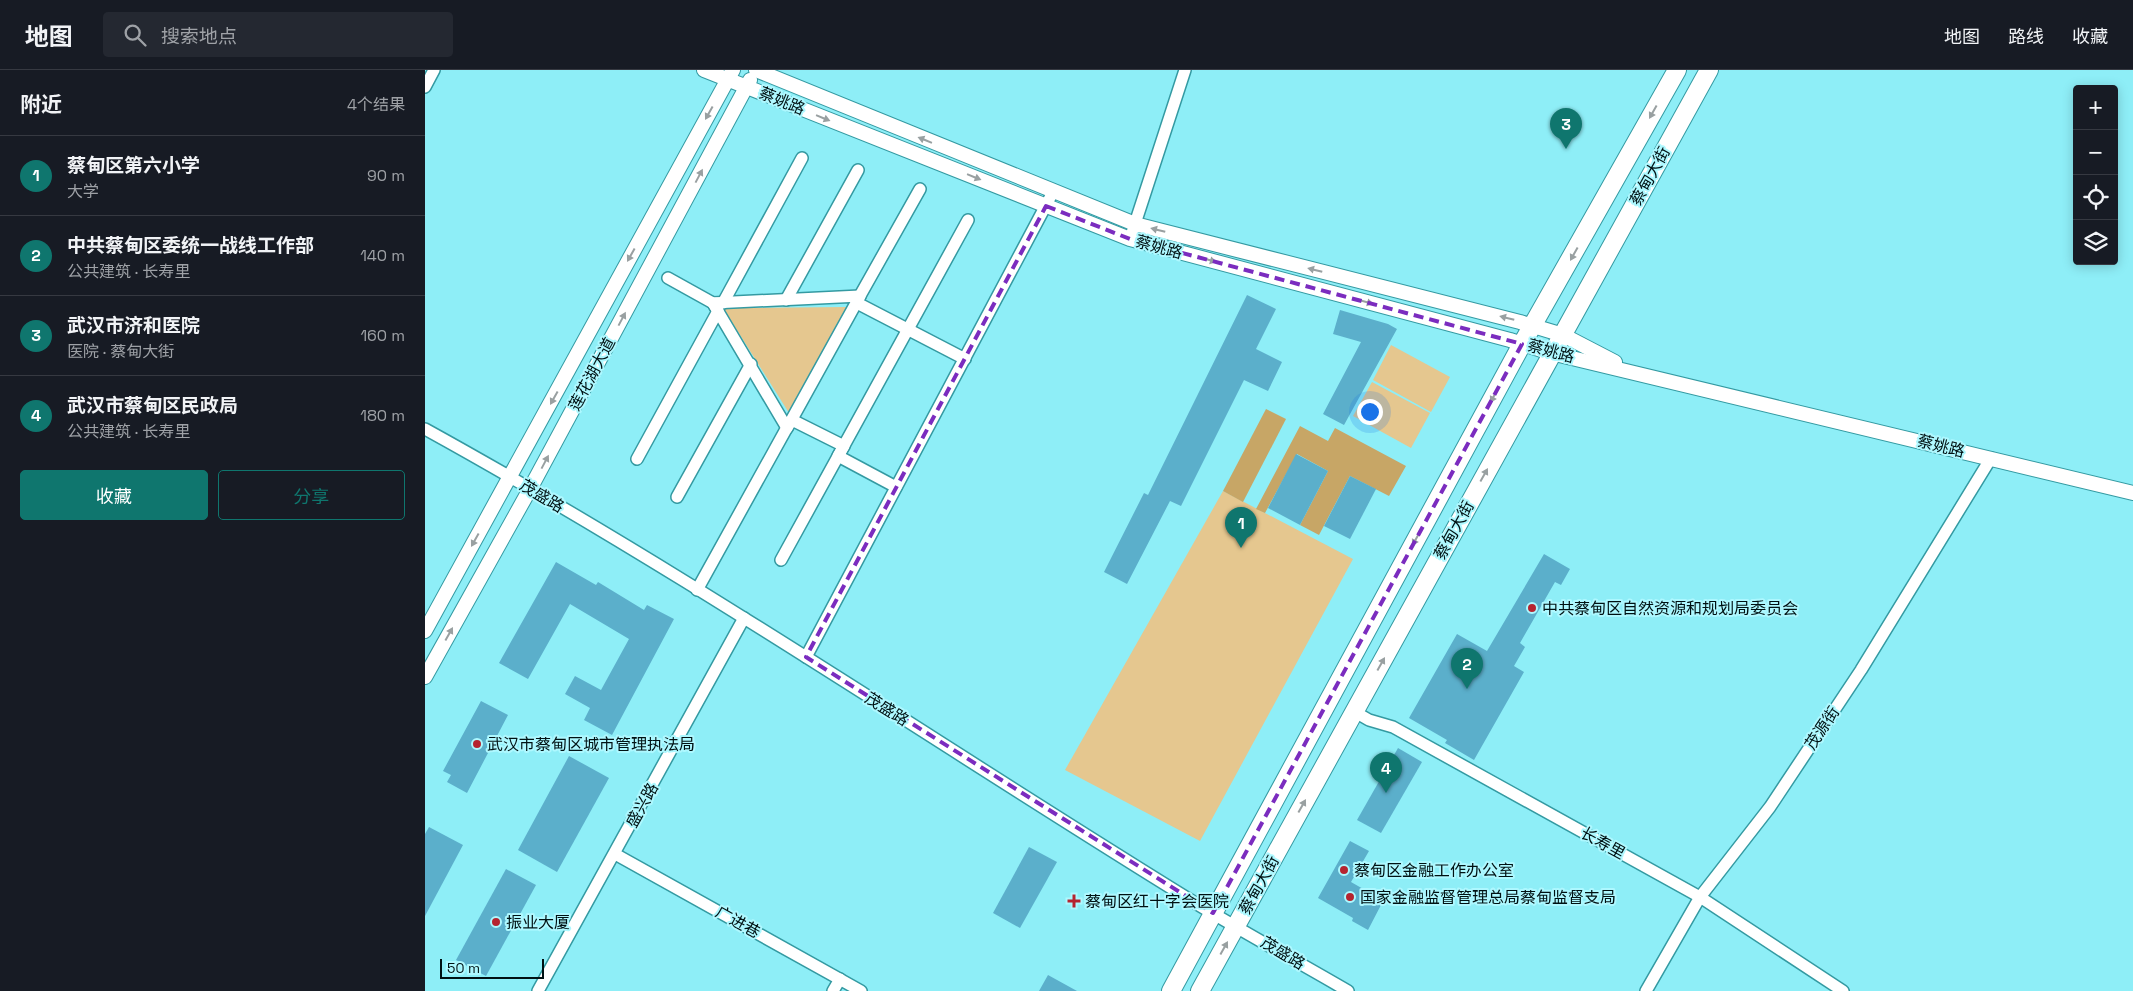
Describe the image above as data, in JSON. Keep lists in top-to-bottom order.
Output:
{
  "streets": {
    "main road": ["蔡甸大街"],
    "street": [
      "蔡姚路",
      "莲花湖大道",
      "茂盛路",
      "茂源街",
      "盛兴路",
      "长寿里",
      "广进巷"
    ]
  },
  "crossings": [
    ["蔡姚路", "蔡甸大街"],
    ["蔡姚路", "莲花湖大道"],
    ["蔡姚路", "茂源街"],
    ["蔡甸大街", "茂盛路"],
    ["蔡甸大街", "长寿里"],
    ["莲花湖大道", "茂盛路"],
    ["茂盛路", "盛兴路"],
    ["茂源街", "长寿里"],
    ["盛兴路", "广进巷"]
  ],
  "places": {
    "other": [
      "中共蔡甸区自然资源和规划局委员会",
      "武汉市蔡甸区城市管理执法局",
      "蔡甸区金融工作办公室",
      "国家金融监督管理总局蔡甸监督支局",
      "振业大厦"
    ],
    "health": ["蔡甸区红十字会医院"]
  },
  "scale_bar": "50 m",
  "page": {
    "header": "地图",
    "search": "搜索地点",
    "nav": ["地图", "路线", "收藏"],
    "heading": ["附近", "4个结果"],
    "map_buttons": ["+", "−"],
    "pins": [
      "3",
      "1",
      "2",
      "4"
    ],
    "list": [
      {
        "mark": "1",
        "name": "蔡甸区第六小学",
        "note": "大学",
        "value": "90 m"
      },
      {
        "mark": "2",
        "name": "中共蔡甸区委统一战线工作部",
        "note": "公共建筑 · 长寿里",
        "value": "140 m"
      },
      {
        "mark": "3",
        "name": "武汉市济和医院",
        "note": "医院 · 蔡甸大街",
        "value": "160 m"
      },
      {
        "mark": "4",
        "name": "武汉市蔡甸区民政局",
        "note": "公共建筑 · 长寿里",
        "value": "180 m"
      }
    ],
    "buttons": ["收藏", "分享"],
    "scale": "50 m"
  }
}
